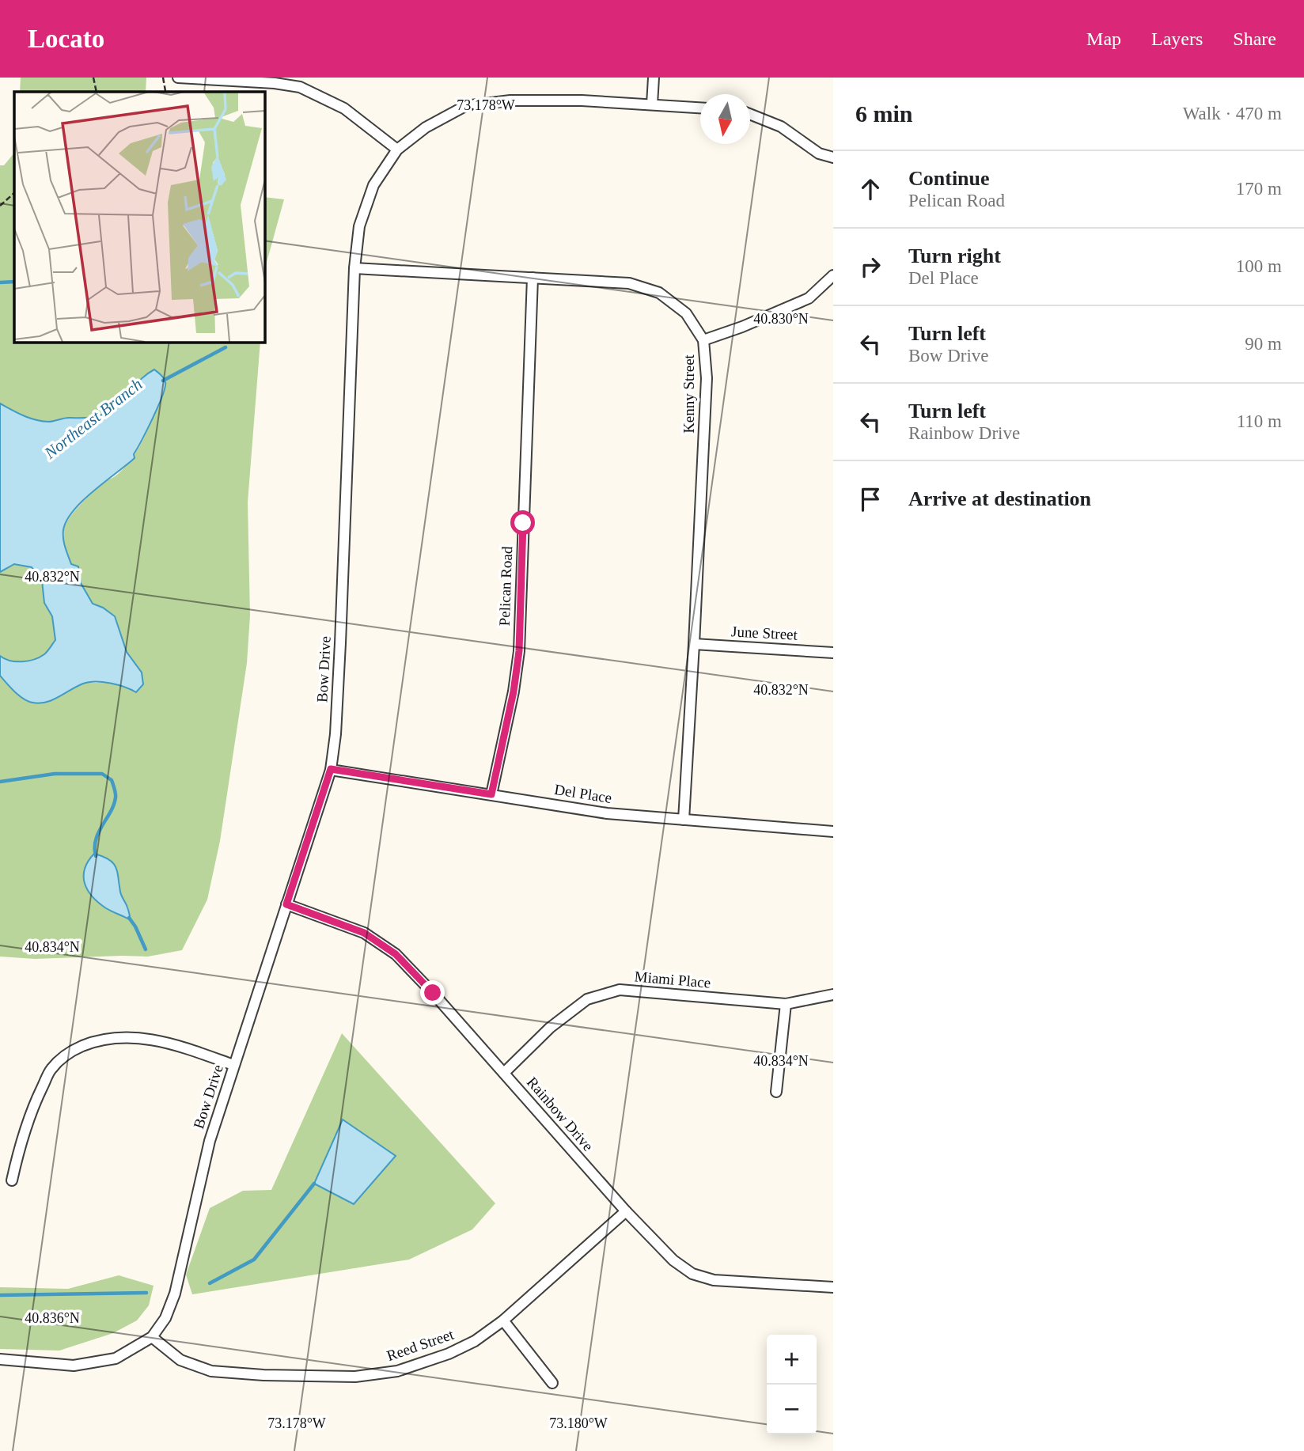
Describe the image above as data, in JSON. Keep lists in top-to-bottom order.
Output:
{
  "streets": {
    "street": [
      "Kenny Street",
      "Pelican Road",
      "June Street",
      "Bow Drive",
      "Del Place",
      "Miami Place",
      "Rainbow Drive",
      "Reed Street"
    ]
  },
  "crossings": [
    ["Kenny Street", "Pelican Road"],
    ["Kenny Street", "June Street"],
    ["Kenny Street", "Bow Drive"],
    ["Kenny Street", "Del Place"],
    ["Pelican Road", "Del Place"],
    ["Bow Drive", "Del Place"],
    ["Bow Drive", "Rainbow Drive"],
    ["Bow Drive", "Reed Street"],
    ["Miami Place", "Rainbow Drive"],
    ["Rainbow Drive", "Reed Street"]
  ],
  "water": ["Northeast Branch"],
  "north": "bottom",
  "page": {
    "header": "Locato",
    "nav": ["Map", "Layers", "Share"],
    "heading": ["6 min", "Walk · 470 m"],
    "list": [
      ["Continue", "Pelican Road", "170 m"],
      ["Turn right", "Del Place", "100 m"],
      ["Turn left", "Bow Drive", "90 m"],
      ["Turn left", "Rainbow Drive", "110 m"],
      "Arrive at destination"
    ],
    "map_buttons": ["+", "−"]
  },
  "coordinates": [
    "73.178°W",
    "40.830°N",
    "40.832°N",
    "40.834°N",
    "40.836°N",
    "73.180°W"
  ]
}
